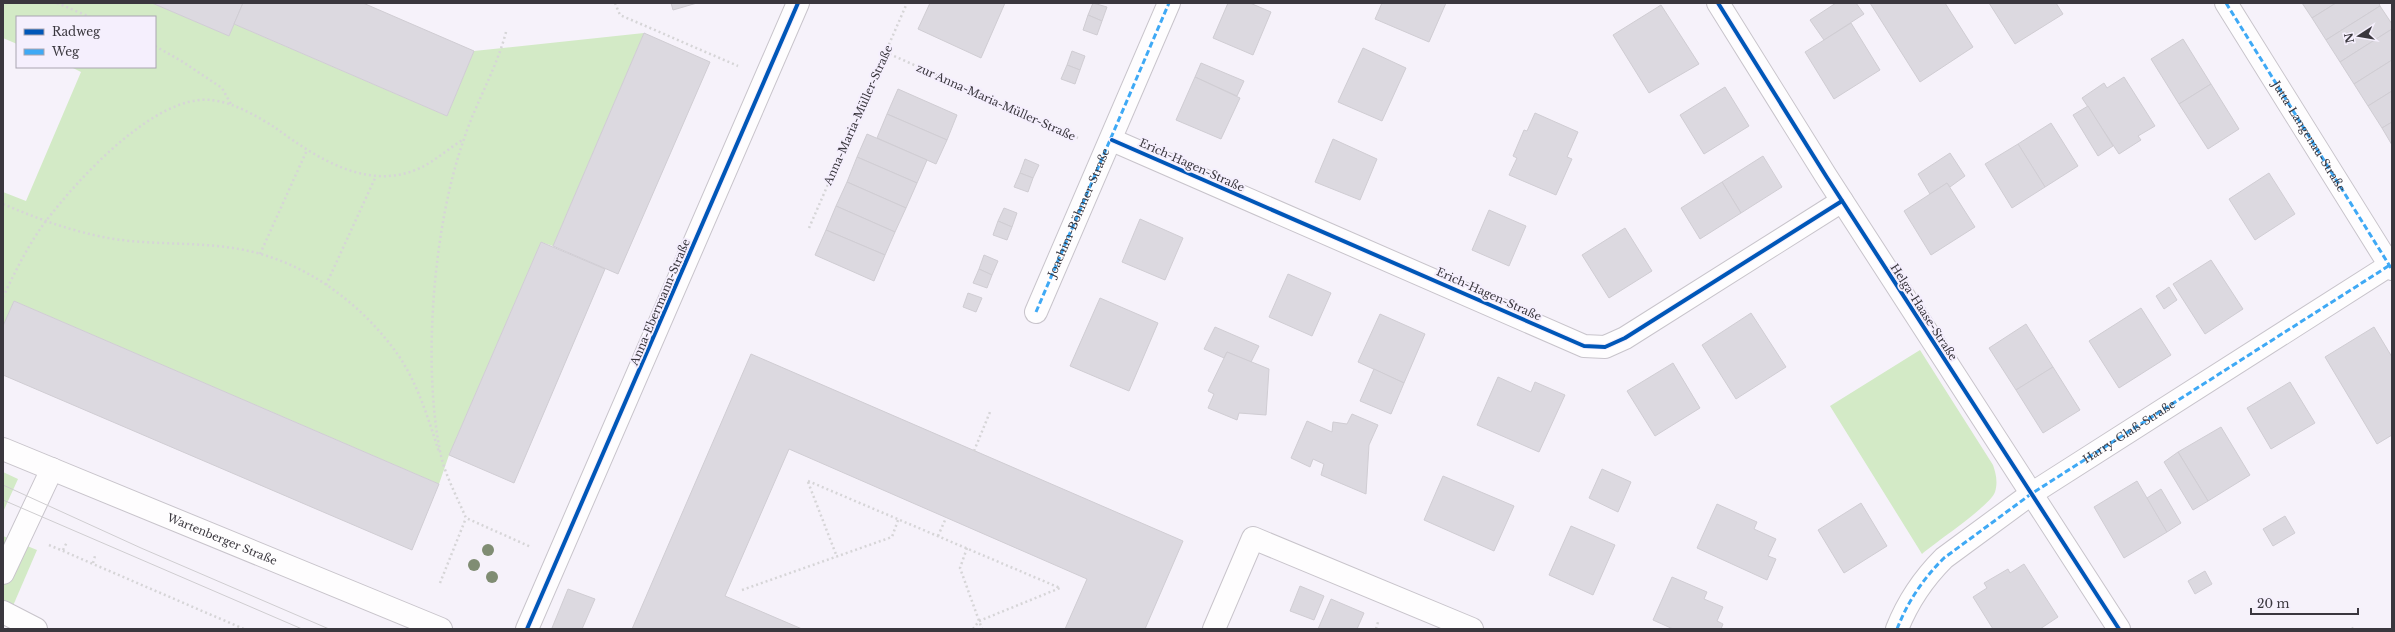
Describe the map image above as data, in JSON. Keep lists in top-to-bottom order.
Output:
{
  "streets": {
    "street": [
      "Jutta-Langenau-Straße",
      "Erich-Hagen-Straße",
      "Joachim-Böhmer-Straße",
      "Anna-Ebermann-Straße",
      "Helga-Haase-Straße",
      "Harry-Glaß-Straße",
      "Wartenberger Straße"
    ],
    "path": ["zur Anna-Maria-Müller-Straße", "Anna-Maria-Müller-Straße"]
  },
  "crossings": [
    ["zur Anna-Maria-Müller-Straße", "Anna-Maria-Müller-Straße"],
    ["zur Anna-Maria-Müller-Straße", "Erich-Hagen-Straße"],
    ["zur Anna-Maria-Müller-Straße", "Joachim-Böhmer-Straße"],
    ["Jutta-Langenau-Straße", "Harry-Glaß-Straße"],
    ["Erich-Hagen-Straße", "Joachim-Böhmer-Straße"],
    ["Erich-Hagen-Straße", "Helga-Haase-Straße"],
    ["Helga-Haase-Straße", "Harry-Glaß-Straße"]
  ],
  "legend": ["Radweg", "Weg"],
  "scale_bar": "20 m",
  "north": "left"
}
